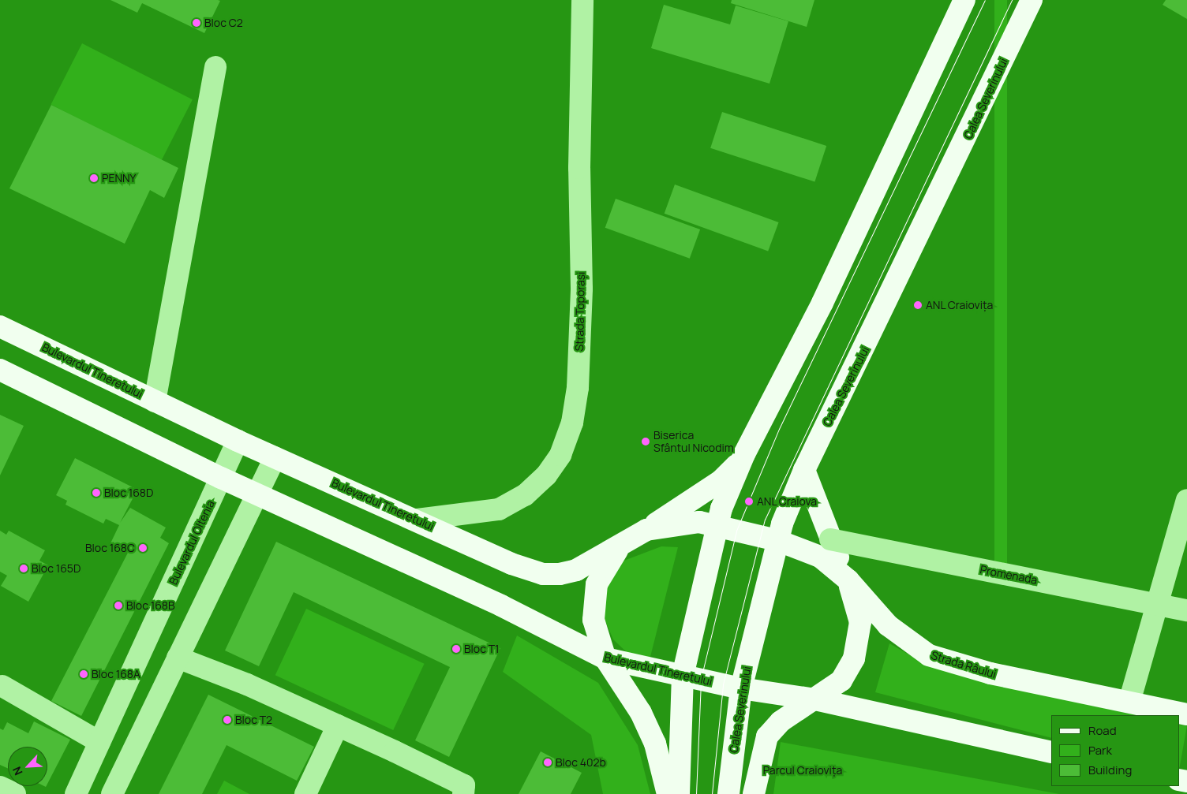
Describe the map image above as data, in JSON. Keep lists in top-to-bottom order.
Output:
{
  "streets": {
    "main road": ["Calea Severinului", "Bulevardul Tineretului", "Strada Râului"],
    "street": ["Strada Toporași", "Bulevardul Oltenia", "Promenada"]
  },
  "crossings": [
    ["Calea Severinului", "Bulevardul Tineretului"],
    ["Calea Severinului", "Strada Râului"],
    ["Strada Toporași", "Bulevardul Tineretului"],
    ["Bulevardul Tineretului", "Bulevardul Oltenia"],
    ["Bulevardul Tineretului", "Strada Râului"]
  ],
  "parks": ["Parcul Craiovița"],
  "places": [
    "Bloc C2",
    "PENNY",
    "ANL Craiovița",
    "Biserica Sfântul Nicodim",
    "Bloc 168D",
    "ANL Craiova",
    "Bloc 168C",
    "Bloc 165D",
    "Bloc 168B",
    "Bloc T1",
    "Bloc 168A",
    "Bloc T2",
    "Bloc 402b"
  ],
  "legend": ["Road", "Park", "Building"],
  "north": "bottom left"
}
